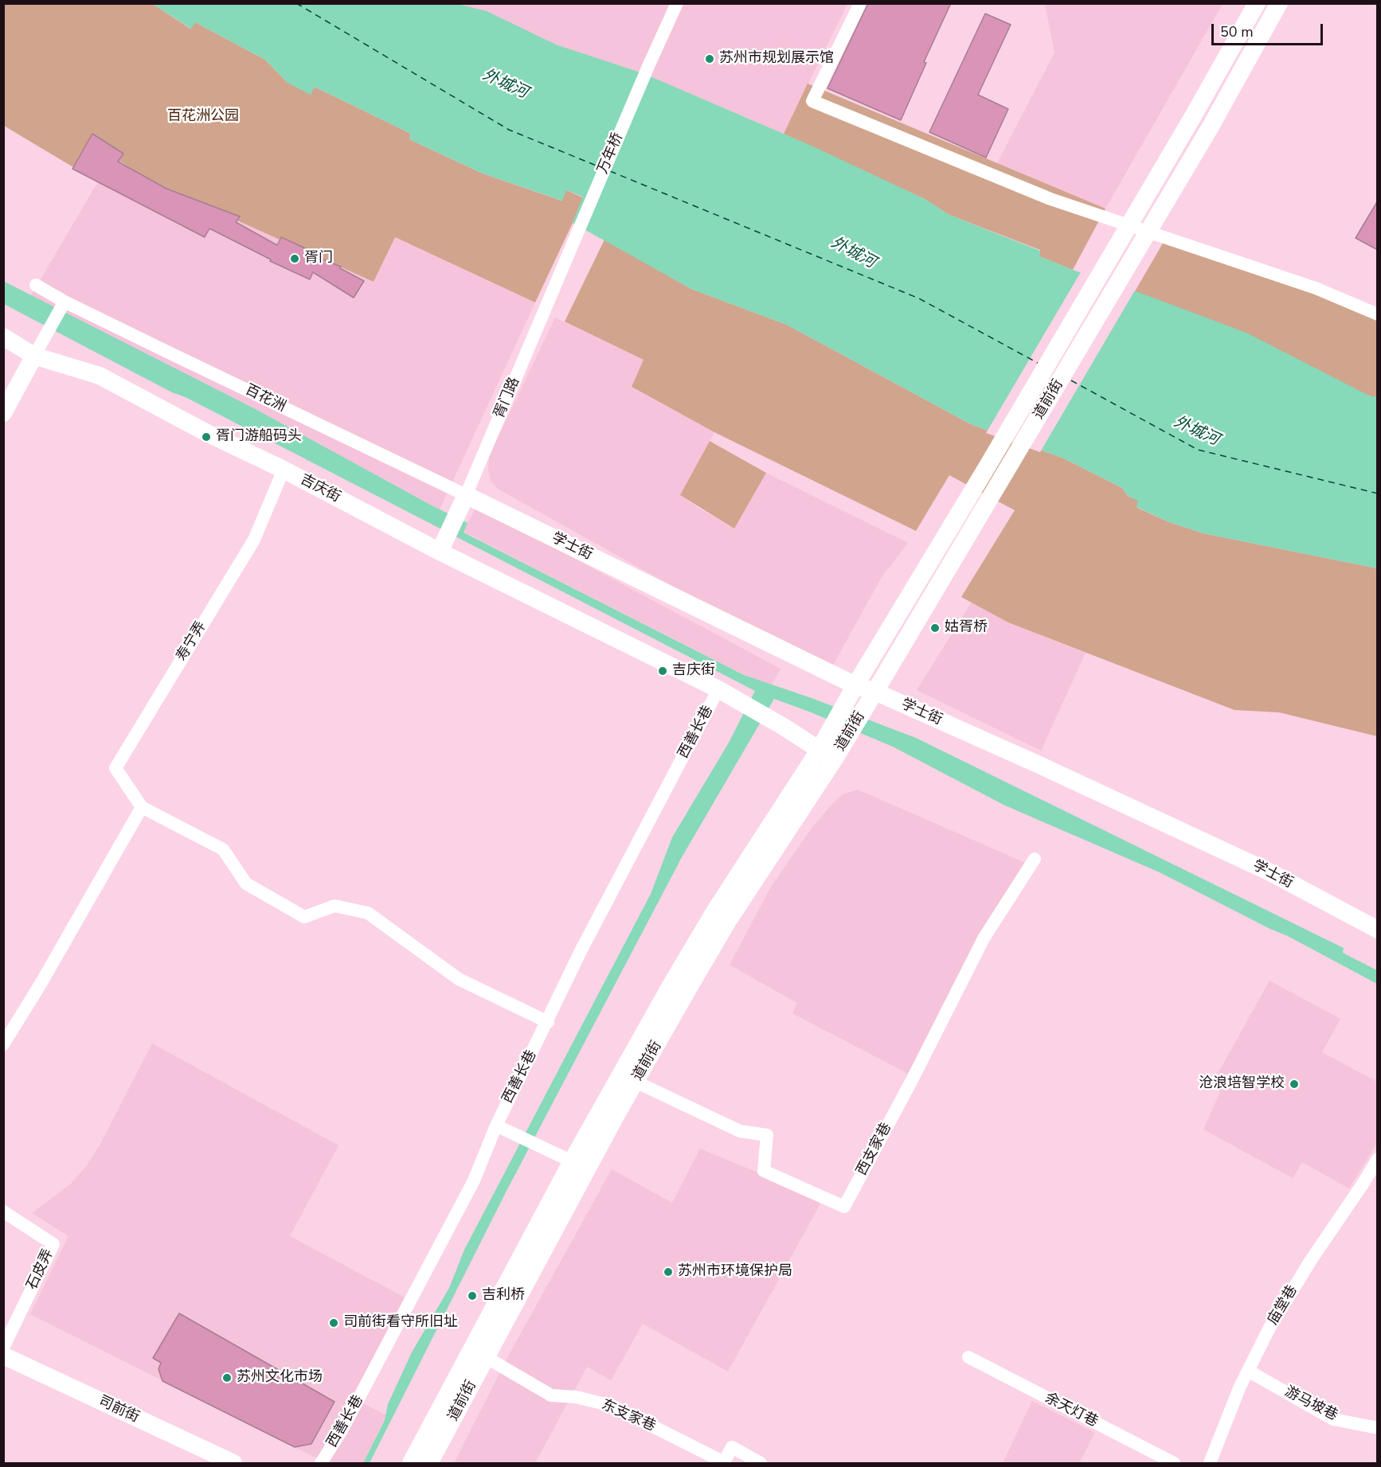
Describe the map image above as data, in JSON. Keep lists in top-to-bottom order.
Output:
{
  "streets": {
    "main road": [
      "胥门路",
      "道前街",
      "吉庆街",
      "学士街",
      "司前街"
    ],
    "street": [
      "万年桥",
      "百花洲",
      "寿宁弄",
      "西善长巷",
      "西支家巷",
      "石皮弄",
      "庙堂巷",
      "游马坡巷",
      "余天灯巷",
      "东支家巷"
    ]
  },
  "crossings": [
    ["万年桥", "胥门路"],
    ["胥门路", "百花洲"],
    ["胥门路", "吉庆街"],
    ["胥门路", "学士街"],
    ["百花洲", "学士街"],
    ["道前街", "吉庆街"],
    ["道前街", "学士街"],
    ["道前街", "西支家巷"],
    ["道前街", "东支家巷"],
    ["吉庆街", "寿宁弄"],
    ["吉庆街", "西善长巷"],
    ["庙堂巷", "游马坡巷"]
  ],
  "water": ["外城河"],
  "parks": ["百花洲公园"],
  "places": [
    "苏州市规划展示馆",
    "胥门",
    "胥门游船码头",
    "姑胥桥",
    "吉庆街",
    "沧浪培智学校",
    "苏州市环境保护局",
    "吉利桥",
    "司前街看守所旧址",
    "苏州文化市场"
  ],
  "scale_bar": "50 m"
}
